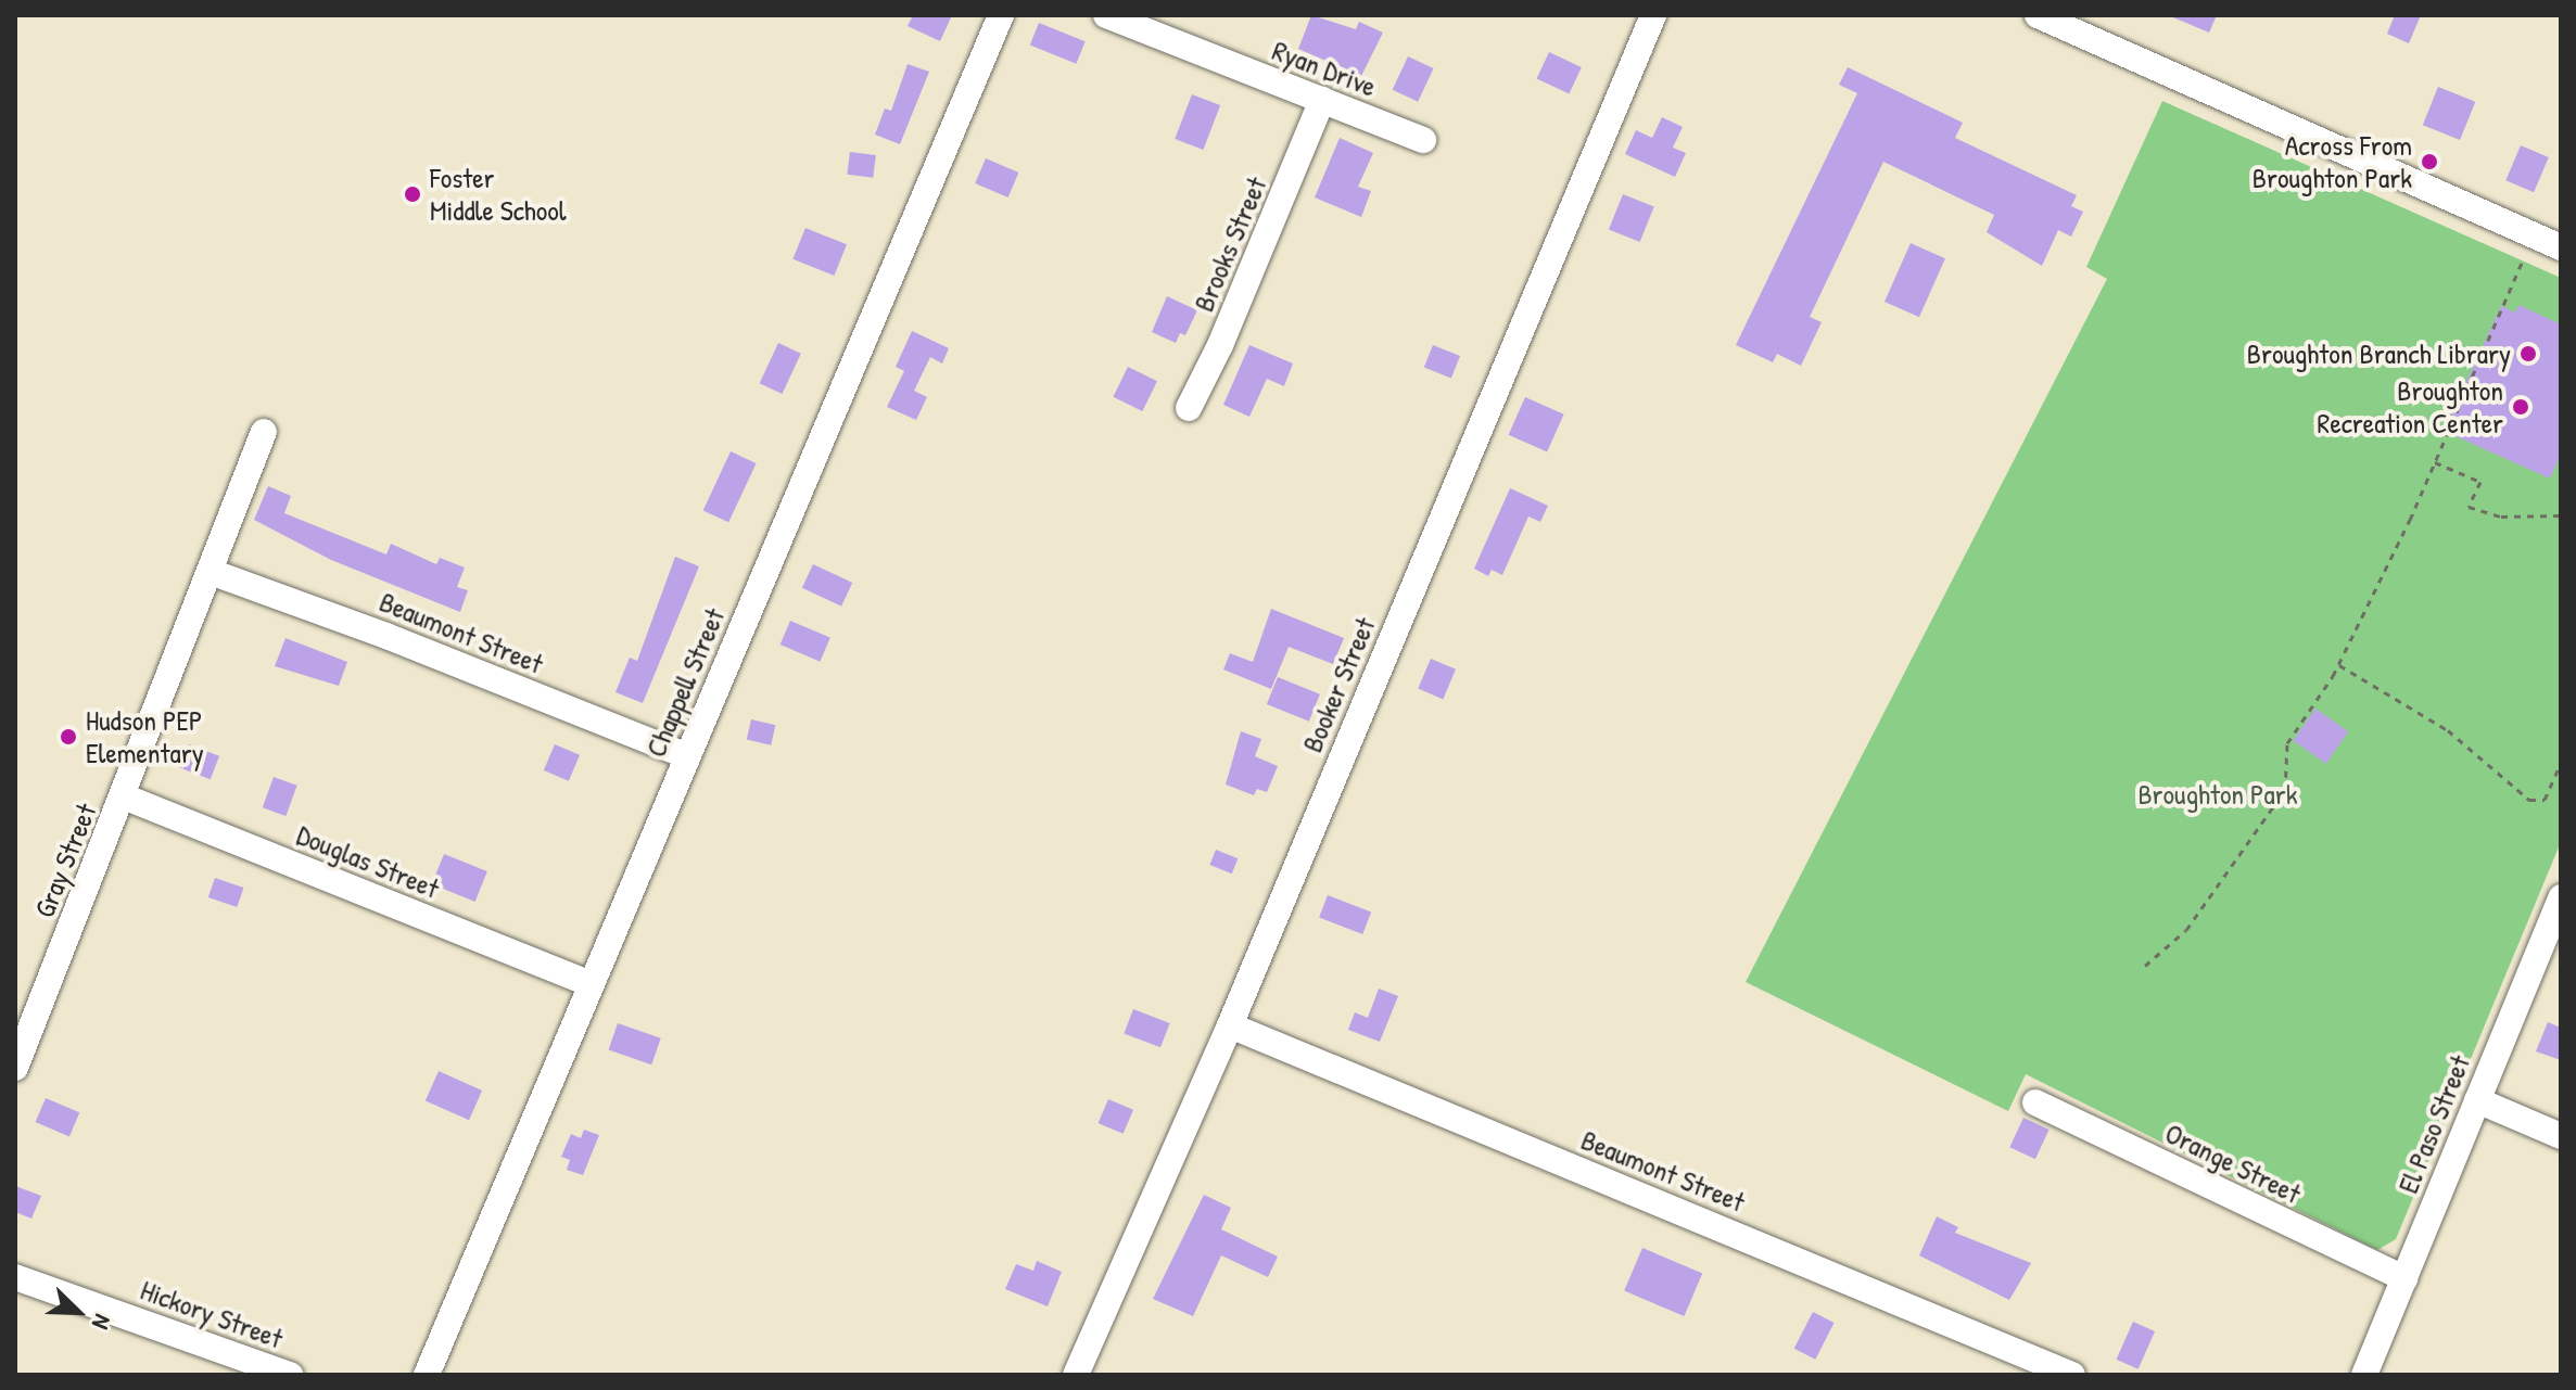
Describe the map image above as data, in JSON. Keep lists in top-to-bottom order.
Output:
{
  "streets": {
    "street": [
      "Ryan Drive",
      "Brooks Street",
      "Beaumont Street",
      "Chappell Street",
      "Booker Street",
      "Gray Street",
      "Douglas Street",
      "El Paso Street",
      "Orange Street",
      "Hickory Street"
    ]
  },
  "crossings": [
    ["Ryan Drive", "Brooks Street"],
    ["Beaumont Street", "Chappell Street"],
    ["Beaumont Street", "Booker Street"],
    ["Beaumont Street", "Gray Street"],
    ["Chappell Street", "Douglas Street"],
    ["Gray Street", "Douglas Street"],
    ["El Paso Street", "Orange Street"]
  ],
  "parks": ["Broughton Park"],
  "places": [
    "Across From Broughton Park",
    "Foster Middle School",
    "Broughton Branch Library",
    "Broughton Recreation Center",
    "Hudson PEP Elementary"
  ],
  "north": "bottom right"
}
